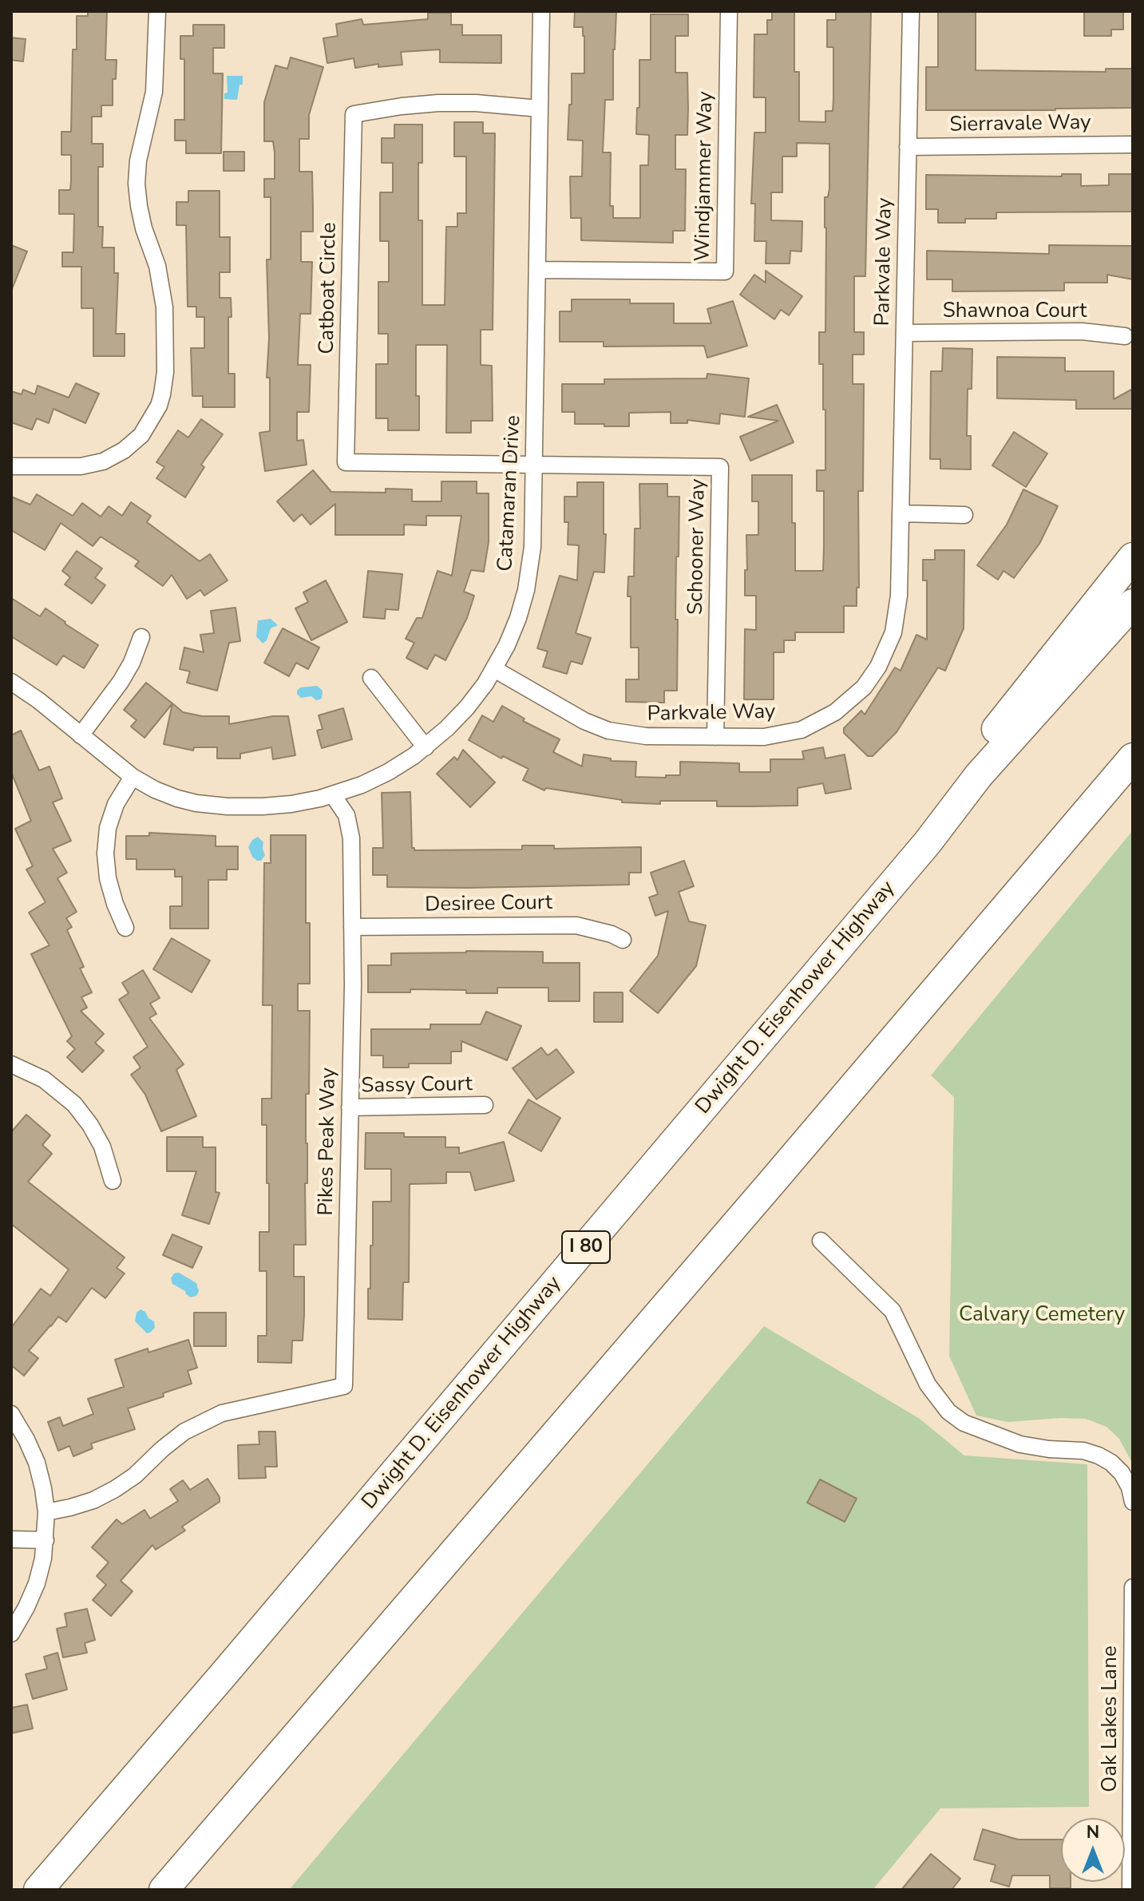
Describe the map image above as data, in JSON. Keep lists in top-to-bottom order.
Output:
{
  "streets": {
    "highway": ["Dwight D. Eisenhower Highway", "I 80"],
    "street": [
      "Sierravale Way",
      "Windjammer Way",
      "Parkvale Way",
      "Catboat Circle",
      "Shawnoa Court",
      "Catamaran Drive",
      "Schooner Way",
      "Desiree Court",
      "Sassy Court",
      "Pikes Peak Way",
      "Oak Lakes Lane"
    ]
  },
  "crossings": [
    ["Sierravale Way", "Parkvale Way"],
    ["Windjammer Way", "Catamaran Drive"],
    ["Parkvale Way", "Shawnoa Court"],
    ["Parkvale Way", "Catamaran Drive"],
    ["Parkvale Way", "Schooner Way"],
    ["Catboat Circle", "Catamaran Drive"],
    ["Catboat Circle", "Schooner Way"],
    ["Catamaran Drive", "Schooner Way"],
    ["Catamaran Drive", "Pikes Peak Way"],
    ["Desiree Court", "Pikes Peak Way"],
    ["Sassy Court", "Pikes Peak Way"]
  ],
  "parks": ["Calvary Cemetery"],
  "north": "top"
}
